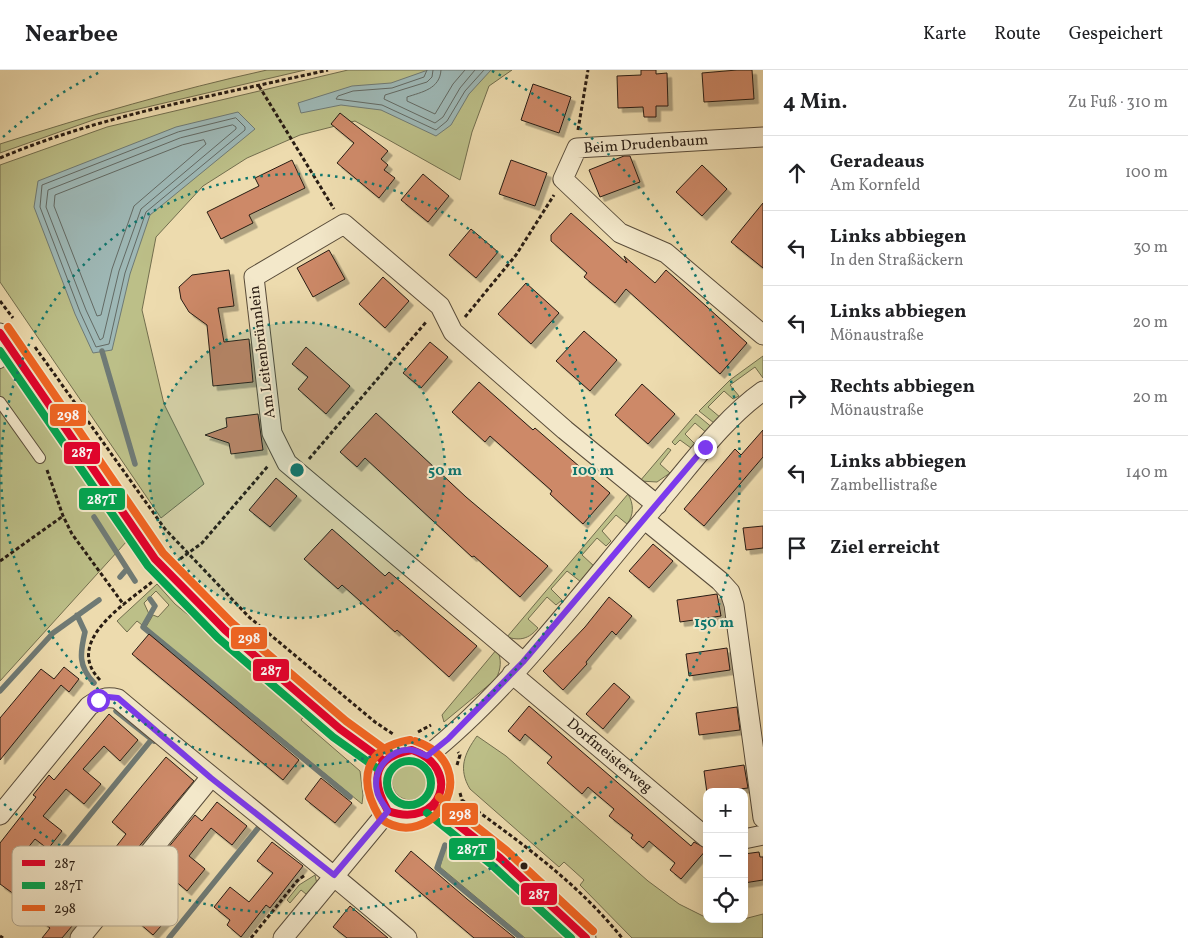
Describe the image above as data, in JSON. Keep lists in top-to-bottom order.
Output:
{
  "streets": {
    "street": ["Beim Drudenbaum", "Am Leitenbrünnlein", "Dorfmeisterweg"]
  },
  "crossings": [
    ["Am Leitenbrünnlein", "Dorfmeisterweg"]
  ],
  "lines": ["transit line 298", "transit line 287", "transit line 287T"],
  "legend": ["287", "287T", "298"],
  "page": {
    "header": "Nearbee",
    "nav": ["Karte", "Route", "Gespeichert"],
    "heading": ["4 Min.", "Zu Fuß · 310 m"],
    "list": [
      ["Geradeaus", "Am Kornfeld", "100 m"],
      ["Links abbiegen", "In den Straßäckern", "30 m"],
      ["Links abbiegen", "Mönaustraße", "20 m"],
      ["Rechts abbiegen", "Mönaustraße", "20 m"],
      ["Links abbiegen", "Zambellistraße", "140 m"],
      "Ziel erreicht"
    ],
    "map_buttons": ["+", "−"]
  },
  "rings": ["50 m", "100 m", "150 m"]
}
